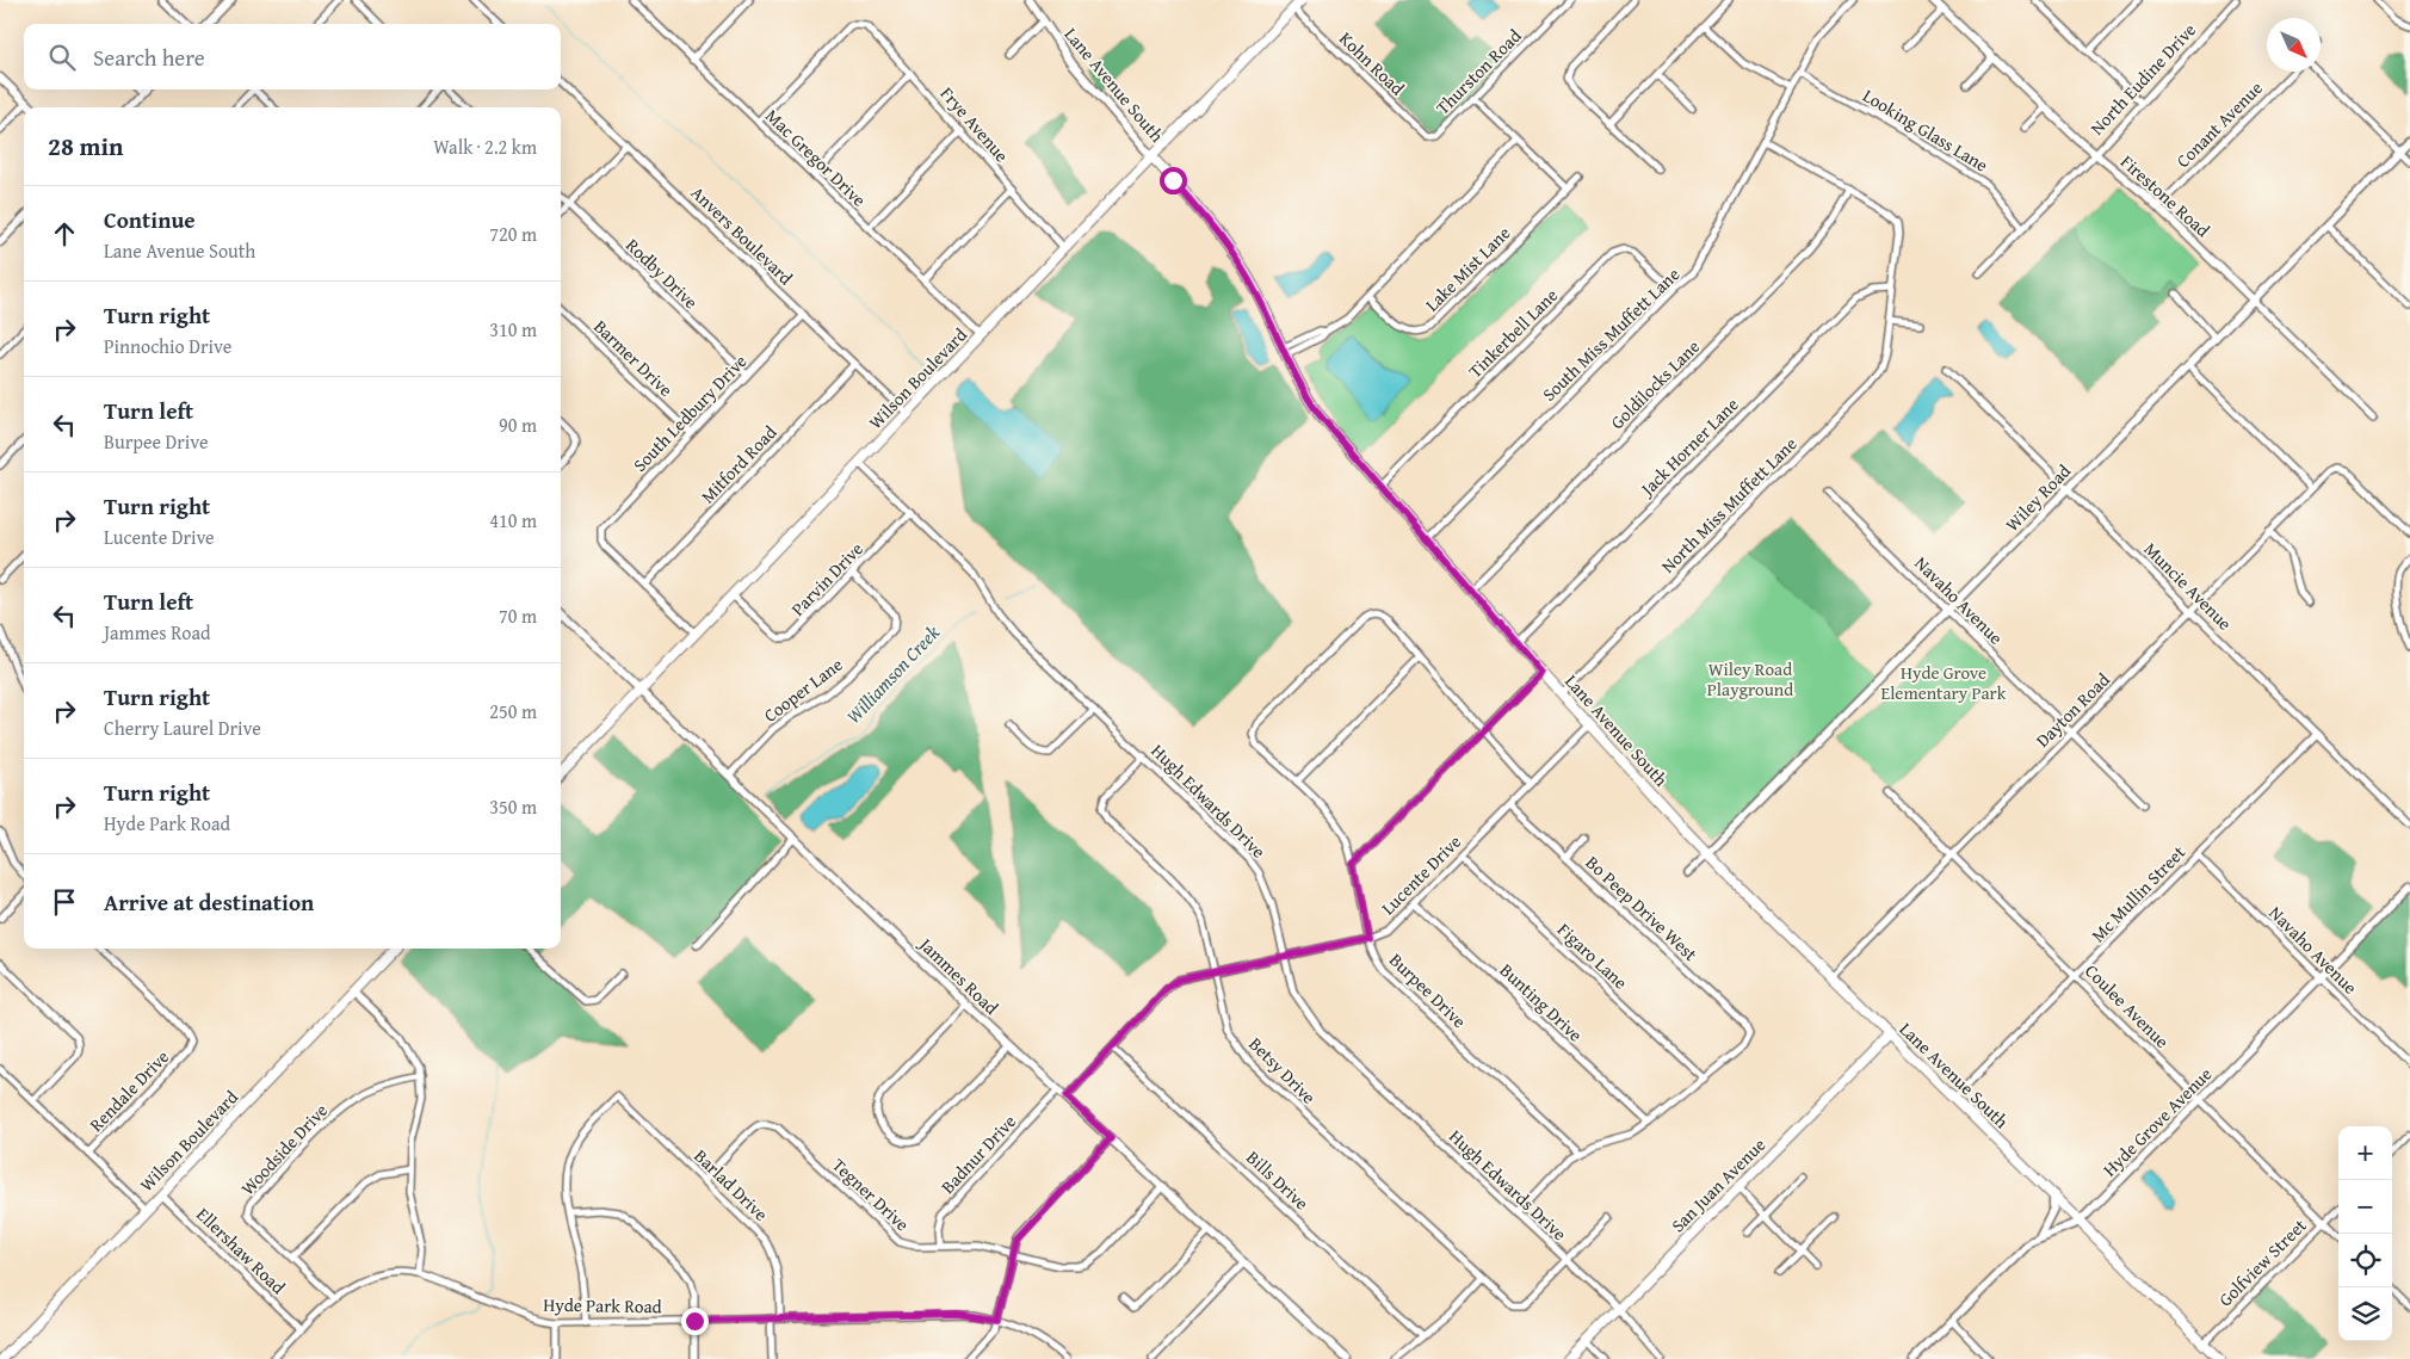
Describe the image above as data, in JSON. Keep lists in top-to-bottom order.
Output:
{
  "streets": {
    "main road": ["Lane Avenue South", "Wilson Boulevard", "San Juan Avenue"],
    "street": [
      "Kohn Road",
      "Thurston Road",
      "North Eudine Drive",
      "Frye Avenue",
      "Conant Avenue",
      "Looking Glass Lane",
      "Mac Gregor Drive",
      "Firestone Road",
      "Anvers Boulevard",
      "Lake Mist Lane",
      "Rodby Drive",
      "Tinkerbell Lane",
      "South Miss Muffett Lane",
      "Barmer Drive",
      "Goldilocks Lane",
      "South Ledbury Drive",
      "Jack Horner Lane",
      "Mitford Road",
      "Wiley Road",
      "North Miss Muffett Lane",
      "Parvin Drive",
      "Muncie Avenue",
      "Navaho Avenue",
      "Cooper Lane",
      "Dayton Road",
      "Hugh Edwards Drive",
      "Lucente Drive",
      "Mc Mullin Street",
      "Bo Peep Drive West",
      "Figaro Lane",
      "Jammes Road",
      "Burpee Drive",
      "Bunting Drive",
      "Coulee Avenue",
      "Betsy Drive",
      "Rendale Drive",
      "Hyde Grove Avenue",
      "Woodside Drive",
      "Badnur Drive",
      "Bills Drive",
      "Barlad Drive",
      "Tegner Drive",
      "Ellershaw Road",
      "Golfview Street",
      "Hyde Park Road"
    ]
  },
  "crossings": [
    ["Kohn Road", "Thurston Road"],
    ["Kohn Road", "Wilson Boulevard"],
    ["North Eudine Drive", "Looking Glass Lane"],
    ["North Eudine Drive", "Firestone Road"],
    ["Lane Avenue South", "Tinkerbell Lane"],
    ["Lane Avenue South", "South Miss Muffett Lane"],
    ["Lane Avenue South", "Wilson Boulevard"],
    ["Lane Avenue South", "Goldilocks Lane"],
    ["Lane Avenue South", "Jack Horner Lane"],
    ["Lane Avenue South", "Wiley Road"],
    ["Lane Avenue South", "North Miss Muffett Lane"],
    ["Lane Avenue South", "Dayton Road"],
    ["Lane Avenue South", "Lucente Drive"],
    ["Lane Avenue South", "Mc Mullin Street"],
    ["Lane Avenue South", "Hyde Grove Avenue"],
    ["Lane Avenue South", "San Juan Avenue"],
    ["Lane Avenue South", "Golfview Street"],
    ["Frye Avenue", "Mac Gregor Drive"],
    ["Frye Avenue", "Wilson Boulevard"],
    ["Conant Avenue", "Firestone Road"],
    ["Looking Glass Lane", "South Miss Muffett Lane"],
    ["Mac Gregor Drive", "Wilson Boulevard"],
    ["Firestone Road", "Wiley Road"],
    ["Anvers Boulevard", "Wilson Boulevard"],
    ["Anvers Boulevard", "South Ledbury Drive"],
    ["Anvers Boulevard", "Mitford Road"],
    ["Rodby Drive", "South Ledbury Drive"],
    ["Tinkerbell Lane", "South Miss Muffett Lane"],
    ["Barmer Drive", "South Ledbury Drive"],
    ["Wilson Boulevard", "Parvin Drive"],
    ["Wilson Boulevard", "Hugh Edwards Drive"],
    ["Wilson Boulevard", "Jammes Road"],
    ["Wilson Boulevard", "Ellershaw Road"],
    ["Goldilocks Lane", "North Miss Muffett Lane"],
    ["South Ledbury Drive", "Mitford Road"],
    ["Jack Horner Lane", "North Miss Muffett Lane"],
    ["Wiley Road", "Muncie Avenue"],
    ["Wiley Road", "Navaho Avenue"],
    ["Parvin Drive", "Cooper Lane"],
    ["Parvin Drive", "Hugh Edwards Drive"],
    ["Muncie Avenue", "Dayton Road"],
    ["Muncie Avenue", "Mc Mullin Street"],
    ["Navaho Avenue", "Dayton Road"],
    ["Navaho Avenue", "Mc Mullin Street"],
    ["Navaho Avenue", "Hyde Grove Avenue"],
    ["Cooper Lane", "Jammes Road"],
    ["Dayton Road", "Coulee Avenue"],
    ["Hugh Edwards Drive", "Lucente Drive"],
    ["Hugh Edwards Drive", "Betsy Drive"],
    ["Hugh Edwards Drive", "San Juan Avenue"],
    ["Lucente Drive", "Bo Peep Drive West"],
    ["Lucente Drive", "Figaro Lane"],
    ["Lucente Drive", "Jammes Road"],
    ["Lucente Drive", "Burpee Drive"],
    ["Lucente Drive", "Bunting Drive"],
    ["Lucente Drive", "Betsy Drive"],
    ["Lucente Drive", "Bills Drive"],
    ["Mc Mullin Street", "Coulee Avenue"],
    ["Bo Peep Drive West", "Figaro Lane"],
    ["Jammes Road", "Badnur Drive"],
    ["Jammes Road", "Tegner Drive"],
    ["Coulee Avenue", "Hyde Grove Avenue"],
    ["Coulee Avenue", "Golfview Street"],
    ["Woodside Drive", "Hyde Park Road"],
    ["Badnur Drive", "Tegner Drive"],
    ["Barlad Drive", "Tegner Drive"],
    ["Barlad Drive", "Hyde Park Road"],
    ["Ellershaw Road", "Hyde Park Road"]
  ],
  "water": ["Williamson Creek"],
  "parks": ["Wiley Road Playground", "Hyde Grove Elementary Park"],
  "north": "bottom right",
  "page": {
    "search": "Search here",
    "heading": ["28 min", "Walk · 2.2 km"],
    "list": [
      ["Continue", "Lane Avenue South", "720 m"],
      ["Turn right", "Pinnochio Drive", "310 m"],
      ["Turn left", "Burpee Drive", "90 m"],
      ["Turn right", "Lucente Drive", "410 m"],
      ["Turn left", "Jammes Road", "70 m"],
      ["Turn right", "Cherry Laurel Drive", "250 m"],
      ["Turn right", "Hyde Park Road", "350 m"],
      "Arrive at destination"
    ],
    "map_buttons": ["+", "−"]
  }
}
